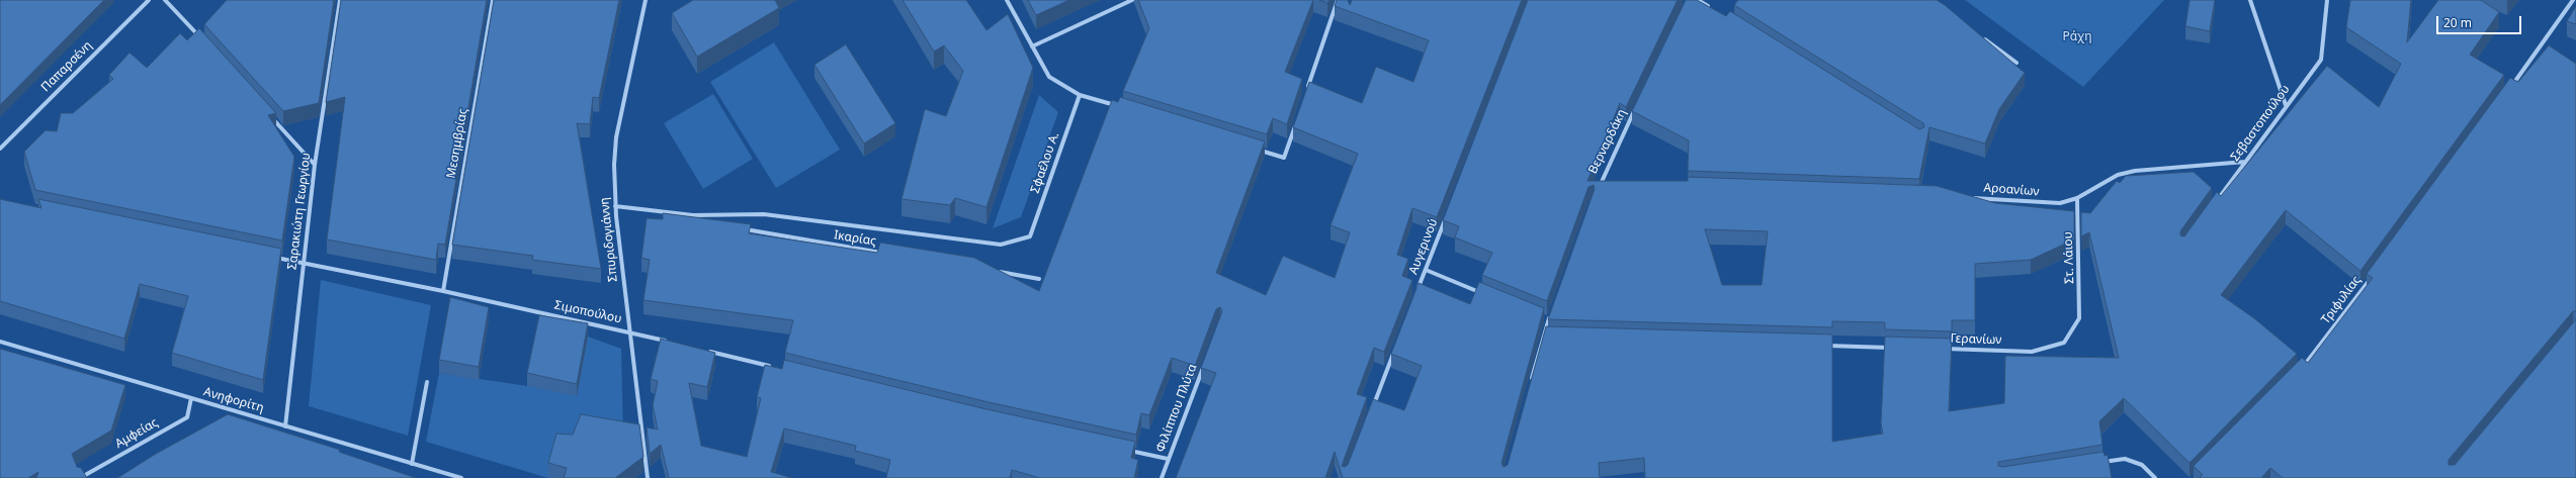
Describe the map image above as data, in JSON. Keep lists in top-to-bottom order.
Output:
{
  "streets": {
    "street": [
      "Παπαρσένη",
      "Σεβαστοπούλου",
      "Βερναρδάκη",
      "Μεσημβρίας",
      "Σφαέλου Α.",
      "Αροανίων",
      "Σαρακιώτη Γεωργίου",
      "Ικαρίας",
      "Σπυριδογιάννη",
      "Αυγερινού",
      "Στ. Λάιου",
      "Τριφυλίας",
      "Σιμοπούλου",
      "Γερανίων",
      "Ανηφορίτη",
      "Φιλίππου Πλύτα",
      "Αμφείας"
    ]
  },
  "crossings": [
    ["Σεβαστοπούλου", "Αροανίων"],
    ["Μεσημβρίας", "Σιμοπούλου"],
    ["Σφαέλου Α.", "Ικαρίας"],
    ["Αροανίων", "Στ. Λάιου"],
    ["Σαρακιώτη Γεωργίου", "Σιμοπούλου"],
    ["Σαρακιώτη Γεωργίου", "Ανηφορίτη"],
    ["Ικαρίας", "Σπυριδογιάννη"],
    ["Σπυριδογιάννη", "Σιμοπούλου"],
    ["Στ. Λάιου", "Γερανίων"],
    ["Ανηφορίτη", "Αμφείας"]
  ],
  "parks": ["Ράχη"],
  "scale_bar": "20 m"
}
